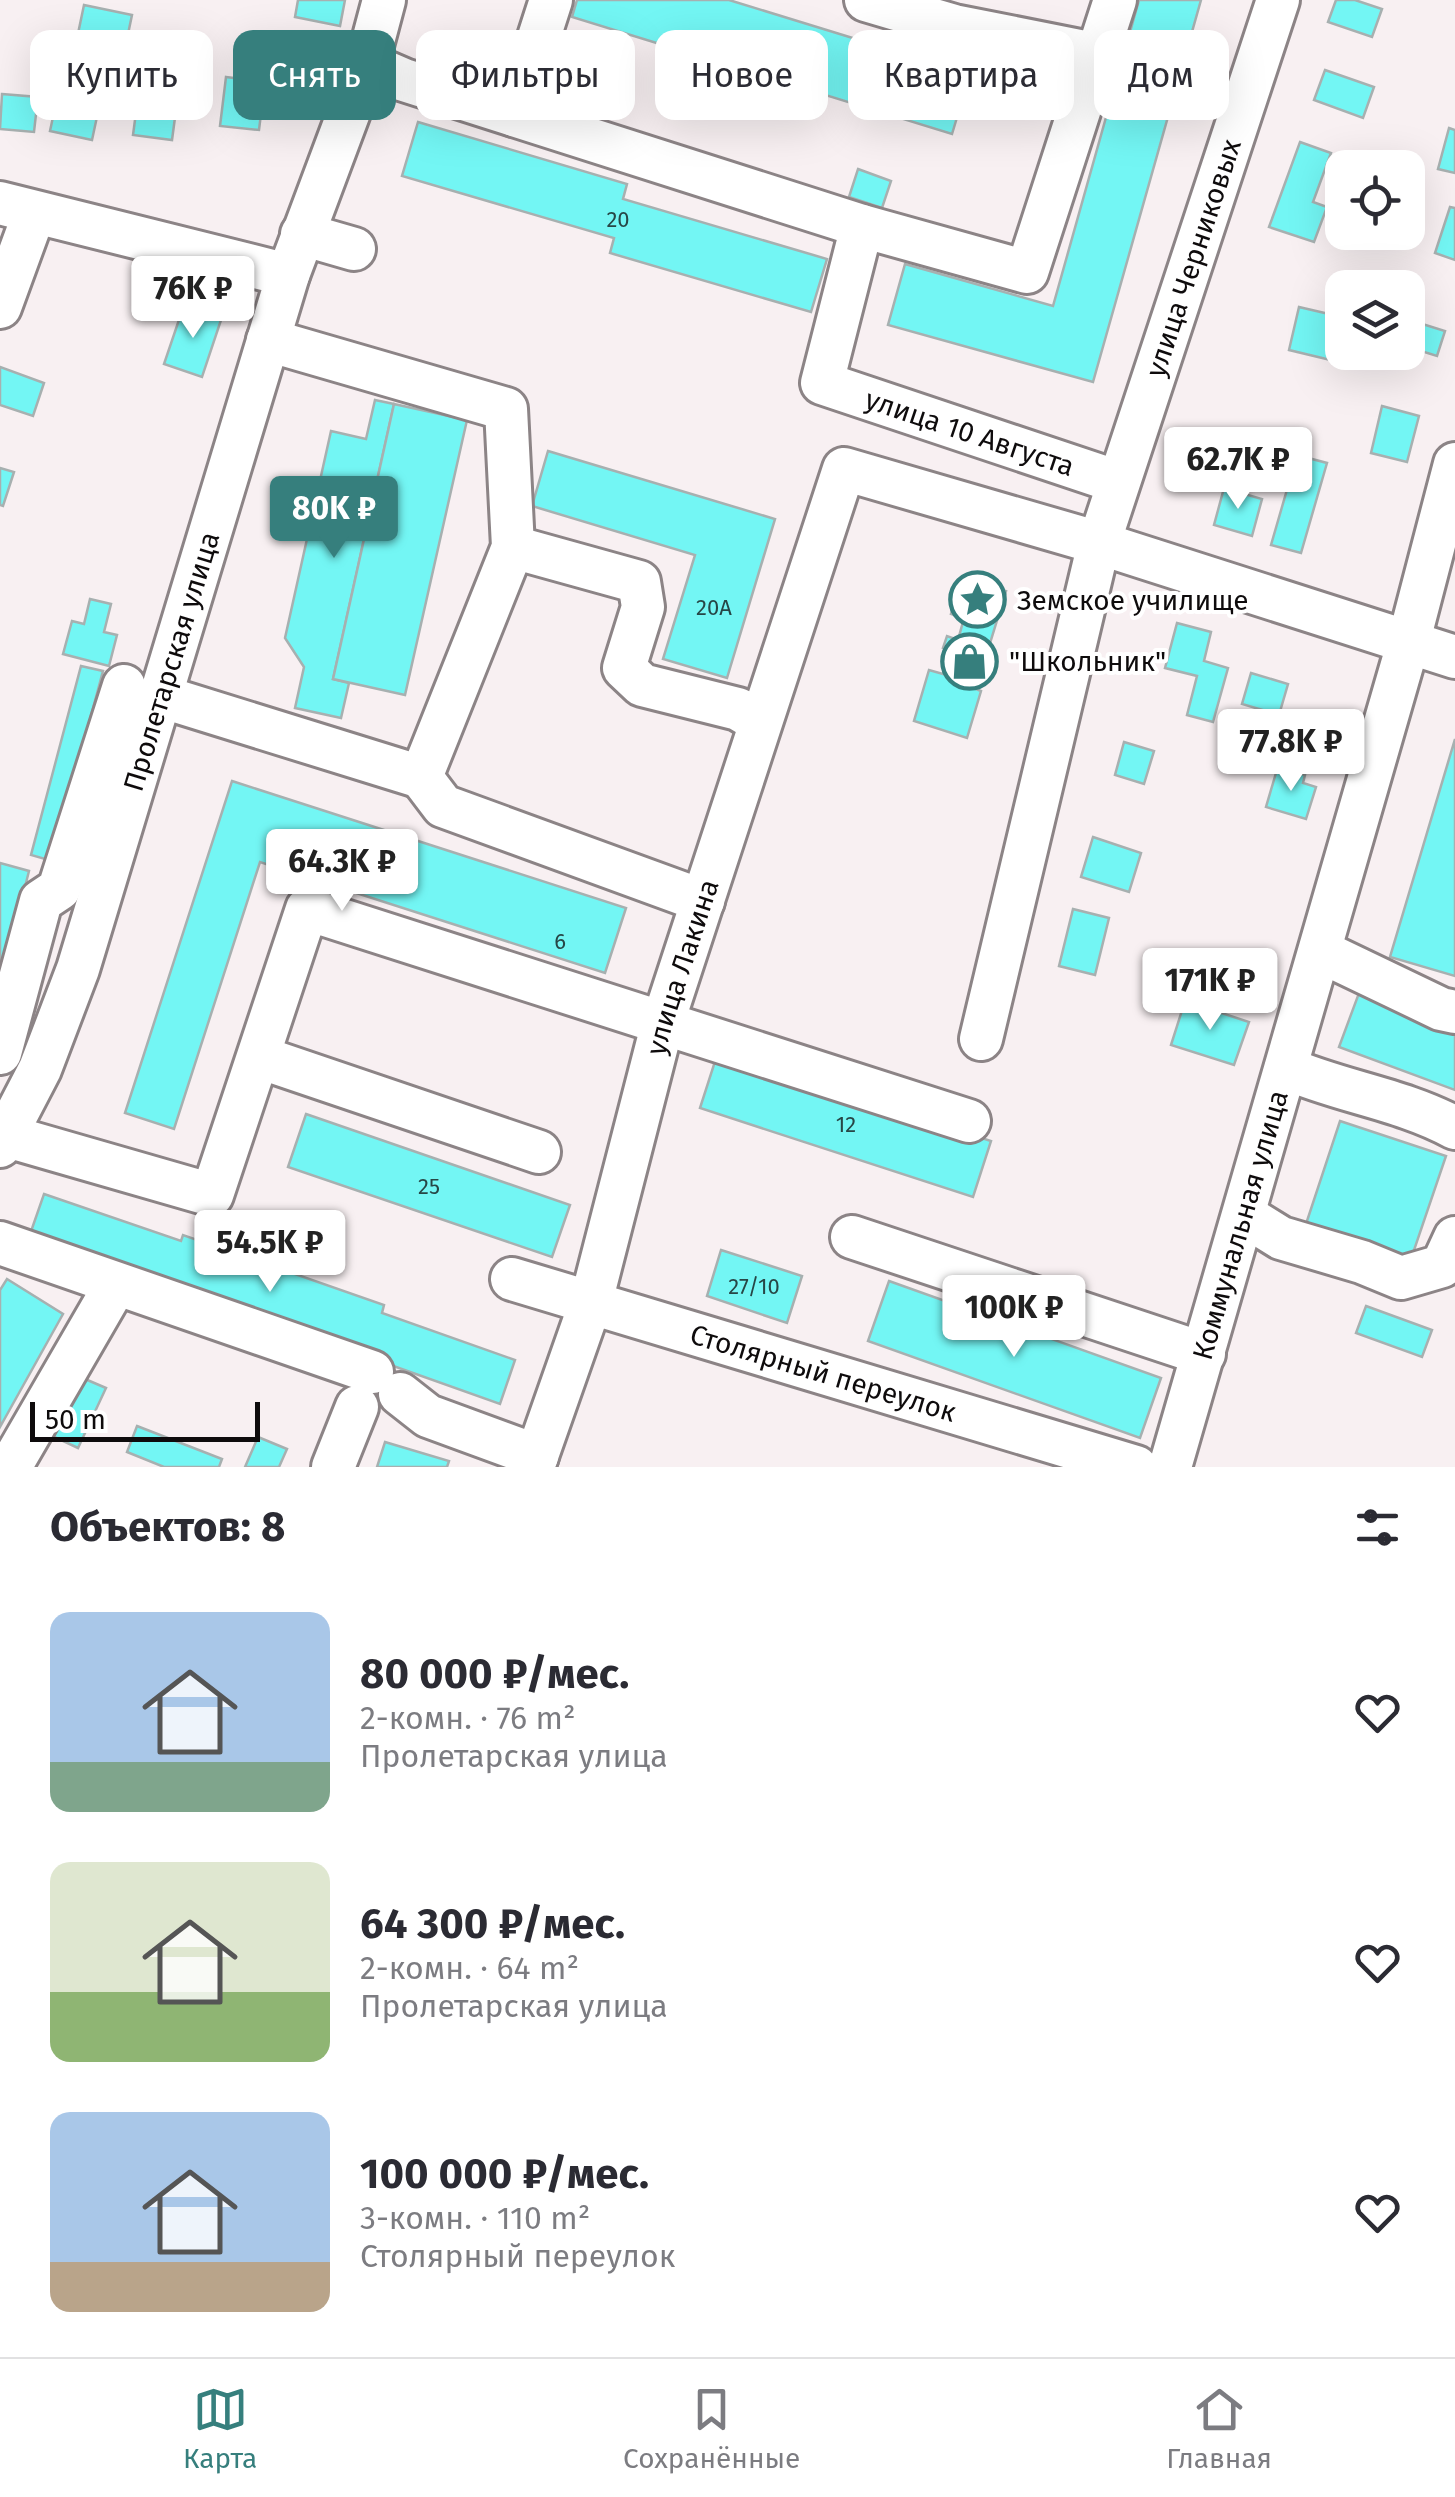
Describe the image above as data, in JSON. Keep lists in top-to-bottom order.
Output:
{
  "streets": {
    "street": [
      "улица Черниковых",
      "улица 10 Августа",
      "Пролетарская улица",
      "улица Лакина",
      "Коммунальная улица",
      "Столярный переулок"
    ]
  },
  "crossings": [
    ["улица Черниковых", "улица 10 Августа"],
    ["улица Черниковых", "улица Лакина"],
    ["улица Лакина", "Столярный переулок"]
  ],
  "places": {
    "place": ["Земское училище"],
    "shop": ["\"Школьник\""]
  },
  "house_numbers": [
    "20",
    "20А",
    "6",
    "12",
    "25",
    "27/10"
  ],
  "scale_bar": "50 m",
  "page": {
    "chip": [
      "Купить",
      "Снять",
      "Фильтры",
      "Новое",
      "Квартира",
      "Дом"
    ],
    "price": [
      "76K ₽",
      "62.7K ₽",
      "80K ₽",
      "77.8K ₽",
      "64.3K ₽",
      "171K ₽",
      "54.5K ₽",
      "100K ₽"
    ],
    "scale": "50 m",
    "heading": "Объектов: 8",
    "list": [
      {
        "name": "80 000 ₽/мес.",
        "note": "2-комн. · 76 m² · Пролетарская улица"
      },
      {
        "name": "64 300 ₽/мес.",
        "note": "2-комн. · 64 m² · Пролетарская улица"
      },
      {
        "name": "100 000 ₽/мес.",
        "note": "3-комн. · 110 m² · Столярный переулок"
      }
    ],
    "tabs": ["Карта", "Сохранённые", "Главная"]
  }
}
